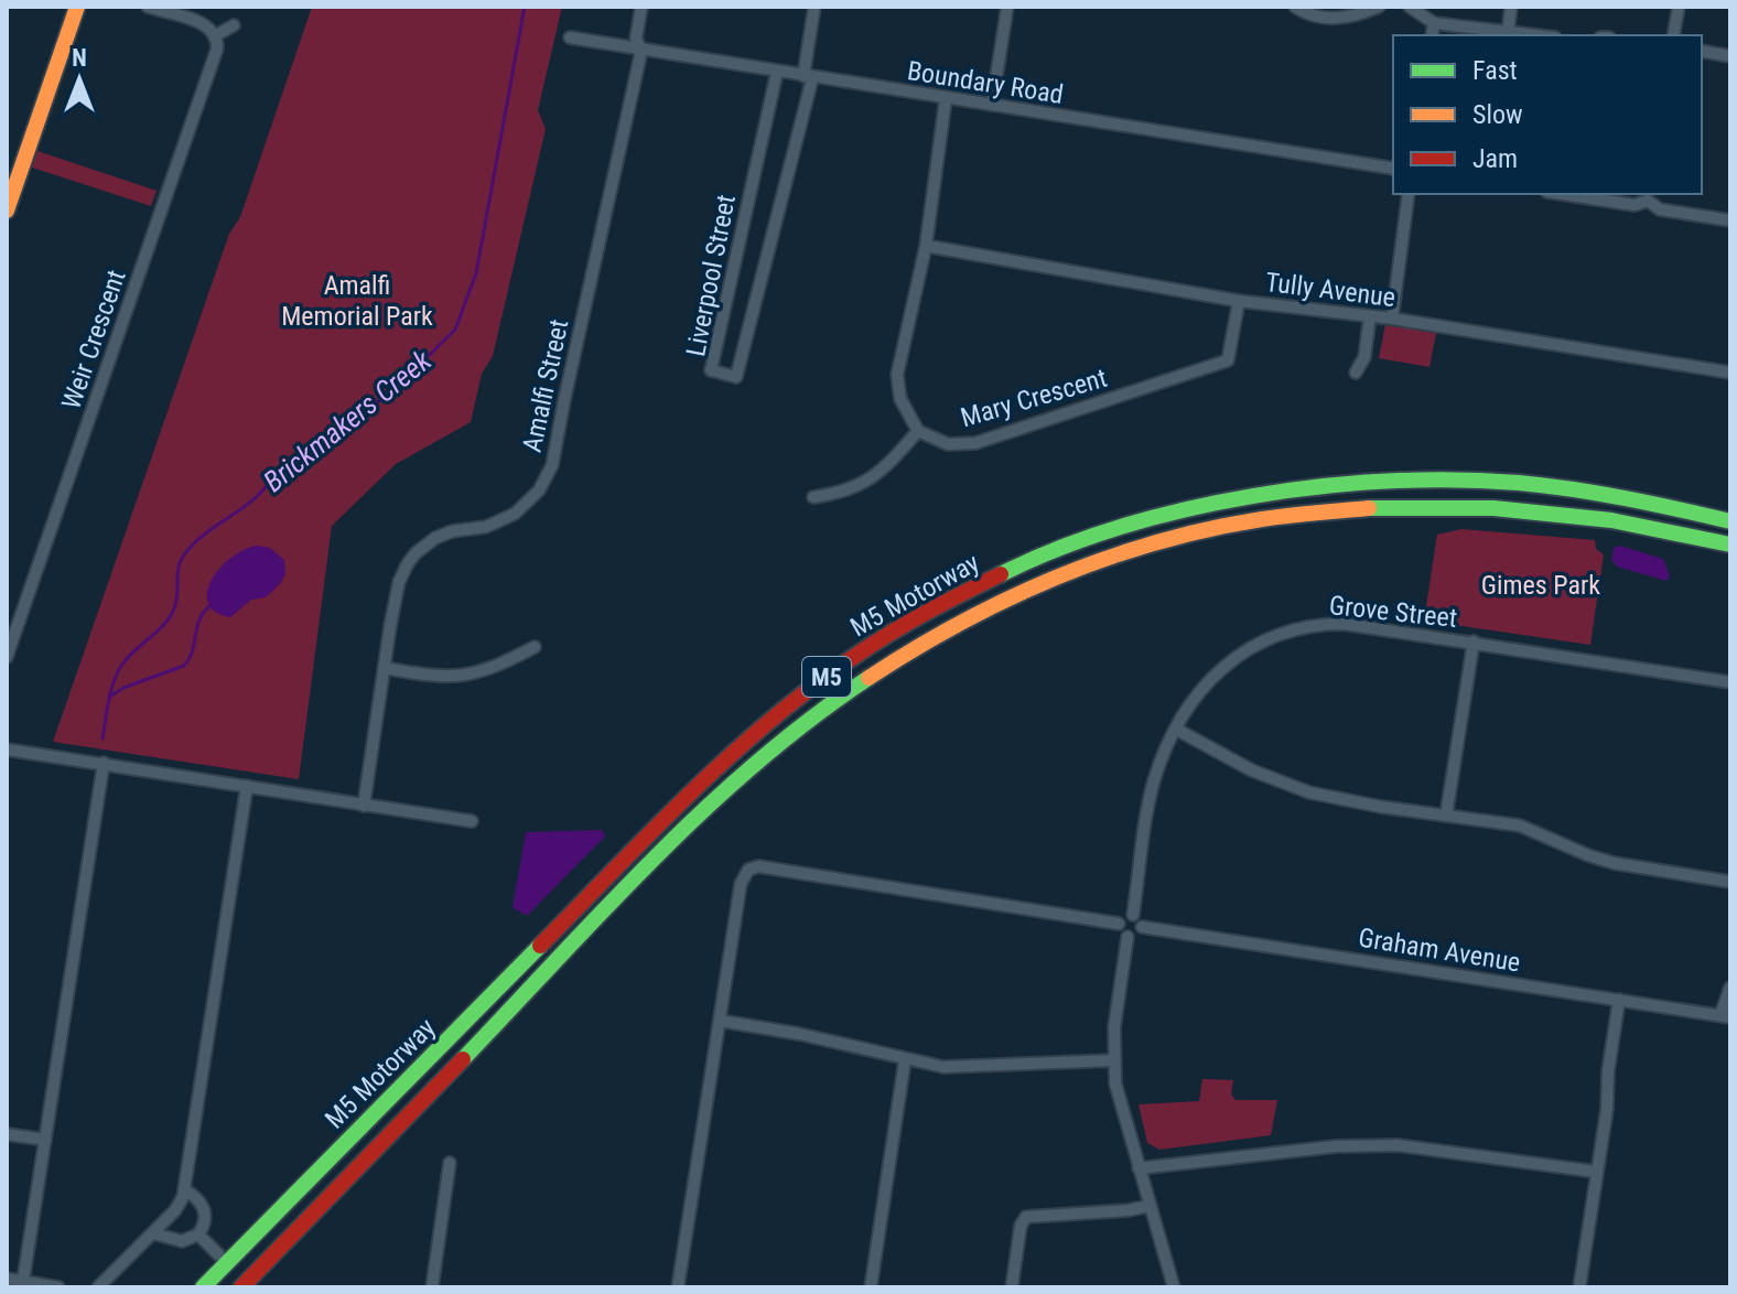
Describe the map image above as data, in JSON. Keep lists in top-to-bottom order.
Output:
{
  "streets": {
    "main road": ["M5 Motorway", "M5"],
    "street": [
      "Boundary Road",
      "Liverpool Street",
      "Tully Avenue",
      "Weir Crescent",
      "Amalfi Street",
      "Mary Crescent",
      "Grove Street",
      "Graham Avenue"
    ]
  },
  "crossings": [
    ["Boundary Road", "Liverpool Street"],
    ["Boundary Road", "Amalfi Street"],
    ["Tully Avenue", "Mary Crescent"],
    ["Grove Street", "Graham Avenue"]
  ],
  "water": ["Brickmakers Creek"],
  "parks": ["Amalfi Memorial Park", "Gimes Park"],
  "legend": ["Fast", "Slow", "Jam"],
  "north": "top"
}
